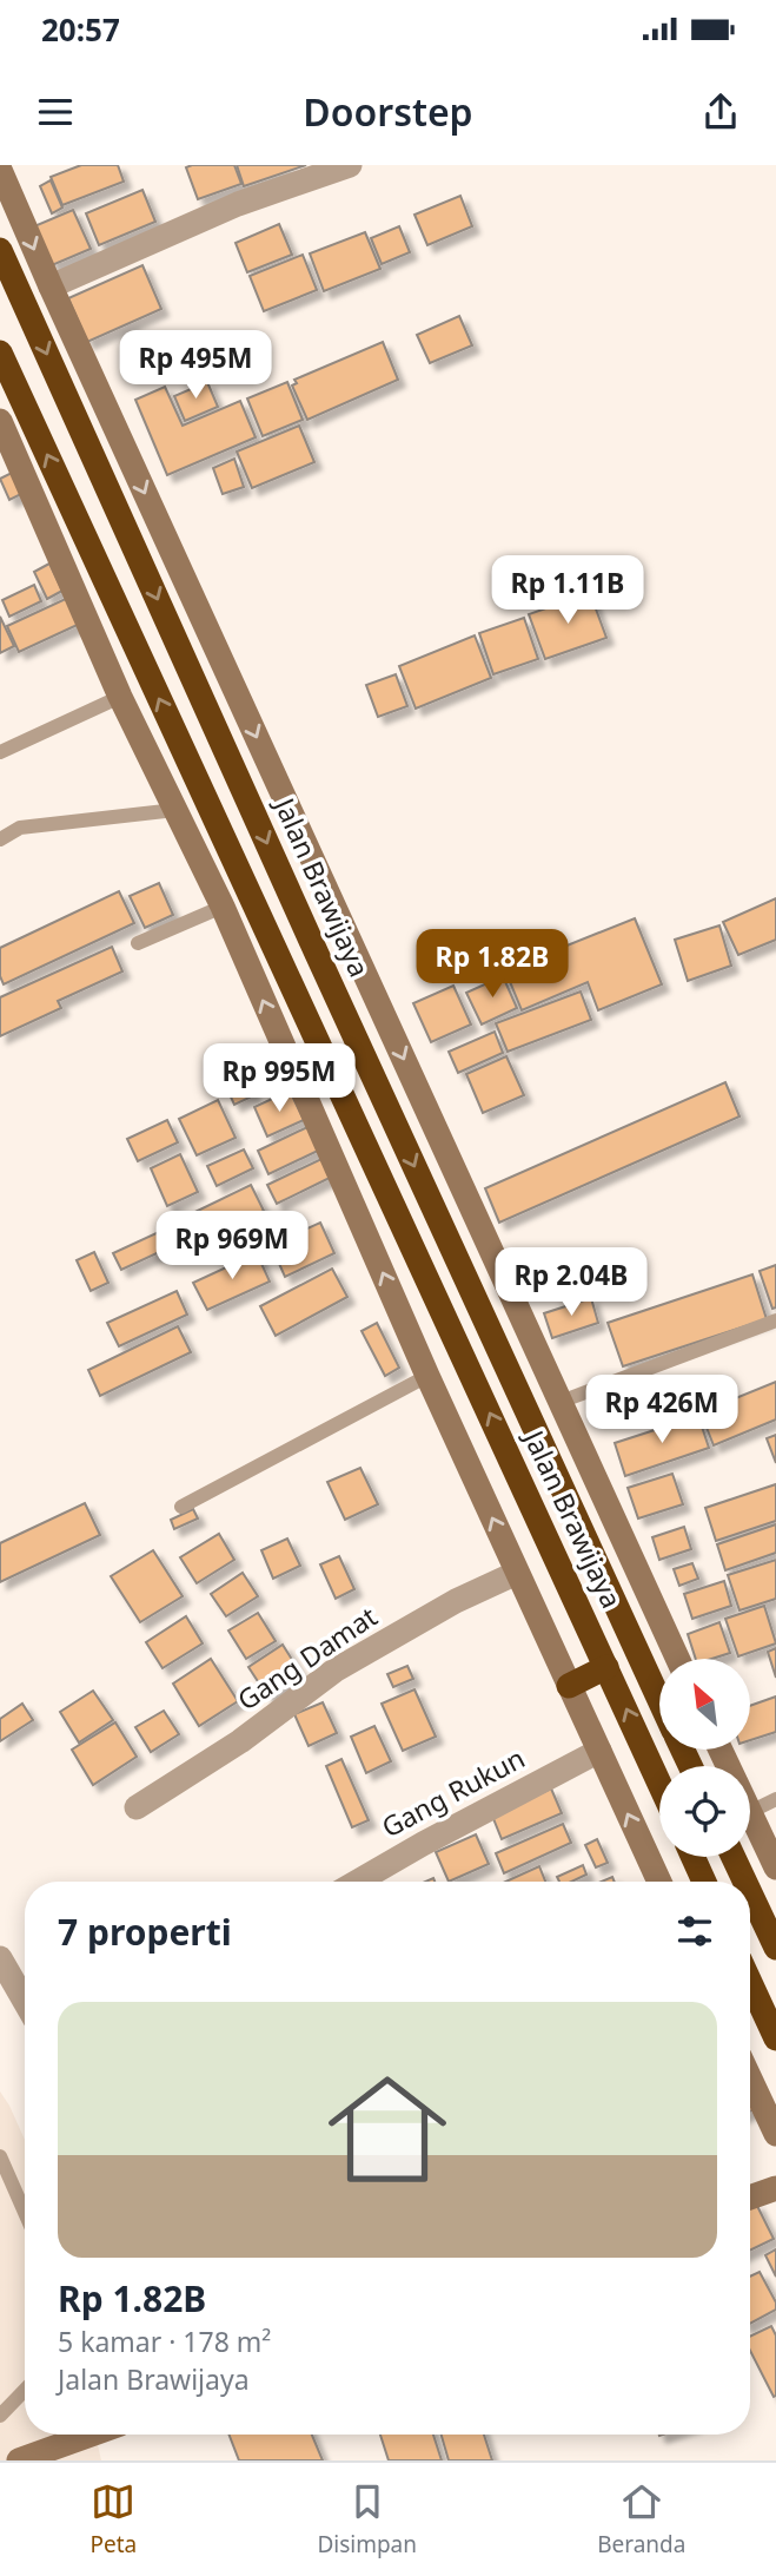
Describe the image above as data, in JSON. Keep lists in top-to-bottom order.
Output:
{
  "streets": {
    "highway": ["Jalan Brawijaya"],
    "street": ["Gang Damat", "Gang Rukun"]
  },
  "north": "top left",
  "page": {
    "status": "20:57",
    "header": "Doorstep",
    "price": [
      "Rp 495M",
      "Rp 1.11B",
      "Rp 1.82B",
      "Rp 995M",
      "Rp 969M",
      "Rp 2.04B",
      "Rp 426M"
    ],
    "heading": "7 properti",
    "list": [
      {
        "name": "Rp 1.82B",
        "note": "5 kamar · 178 m² · Jalan Brawijaya"
      }
    ],
    "tabs": ["Peta", "Disimpan", "Beranda"]
  }
}
